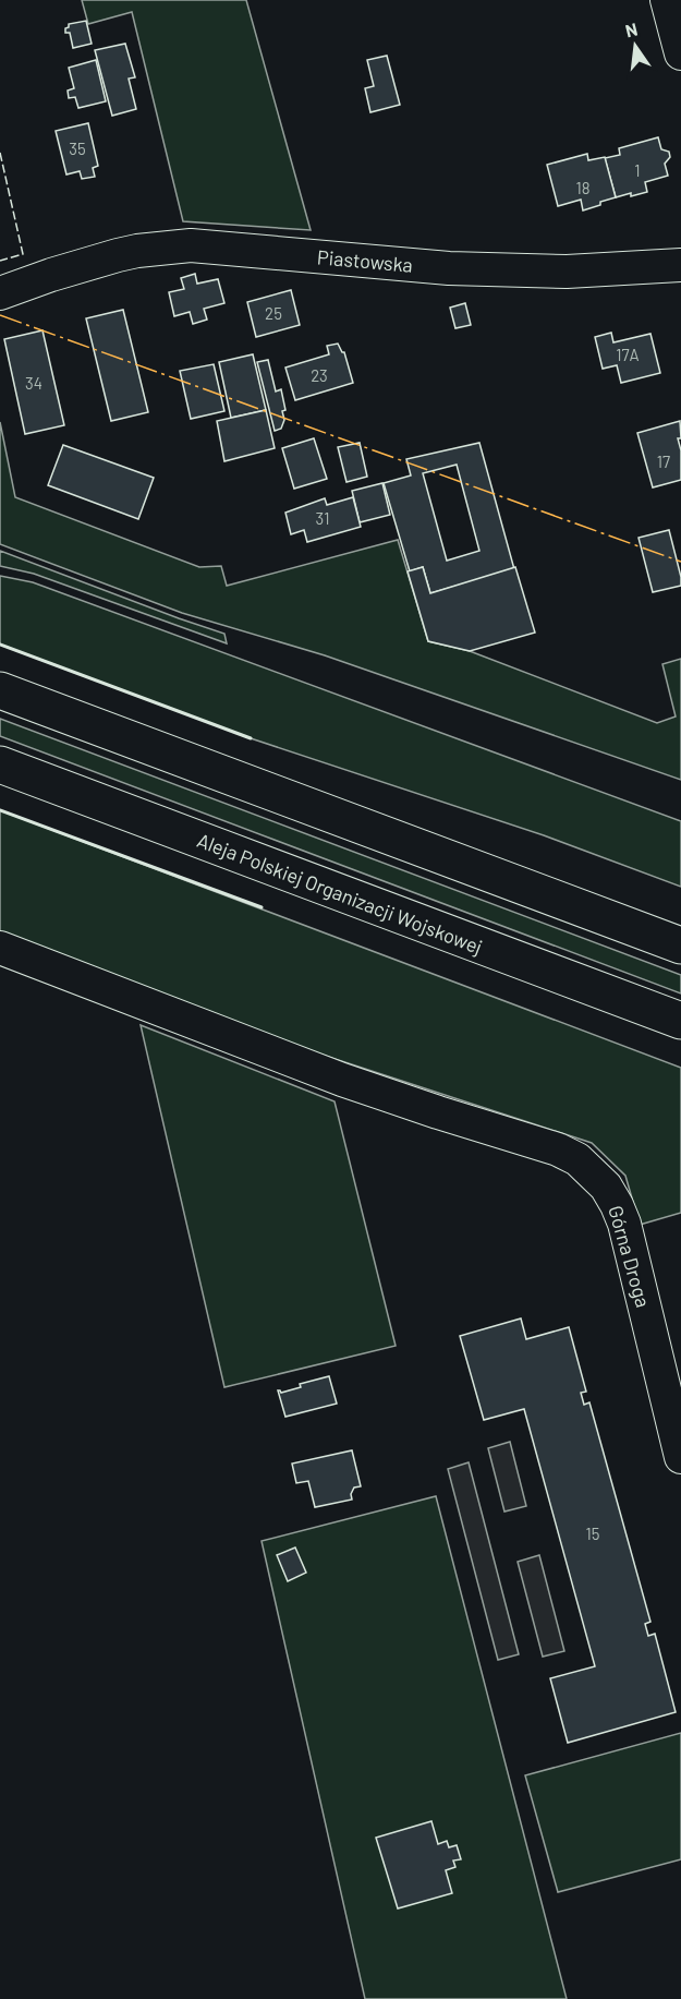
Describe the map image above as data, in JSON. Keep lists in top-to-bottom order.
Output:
{
  "streets": {
    "highway": ["Aleja Polskiej Organizacji Wojskowej"],
    "street": ["Piastowska", "Górna Droga"]
  },
  "house_numbers": [
    "35",
    "1",
    "18",
    "25",
    "17A",
    "23",
    "34",
    "17",
    "31",
    "15"
  ],
  "north": "top"
}
